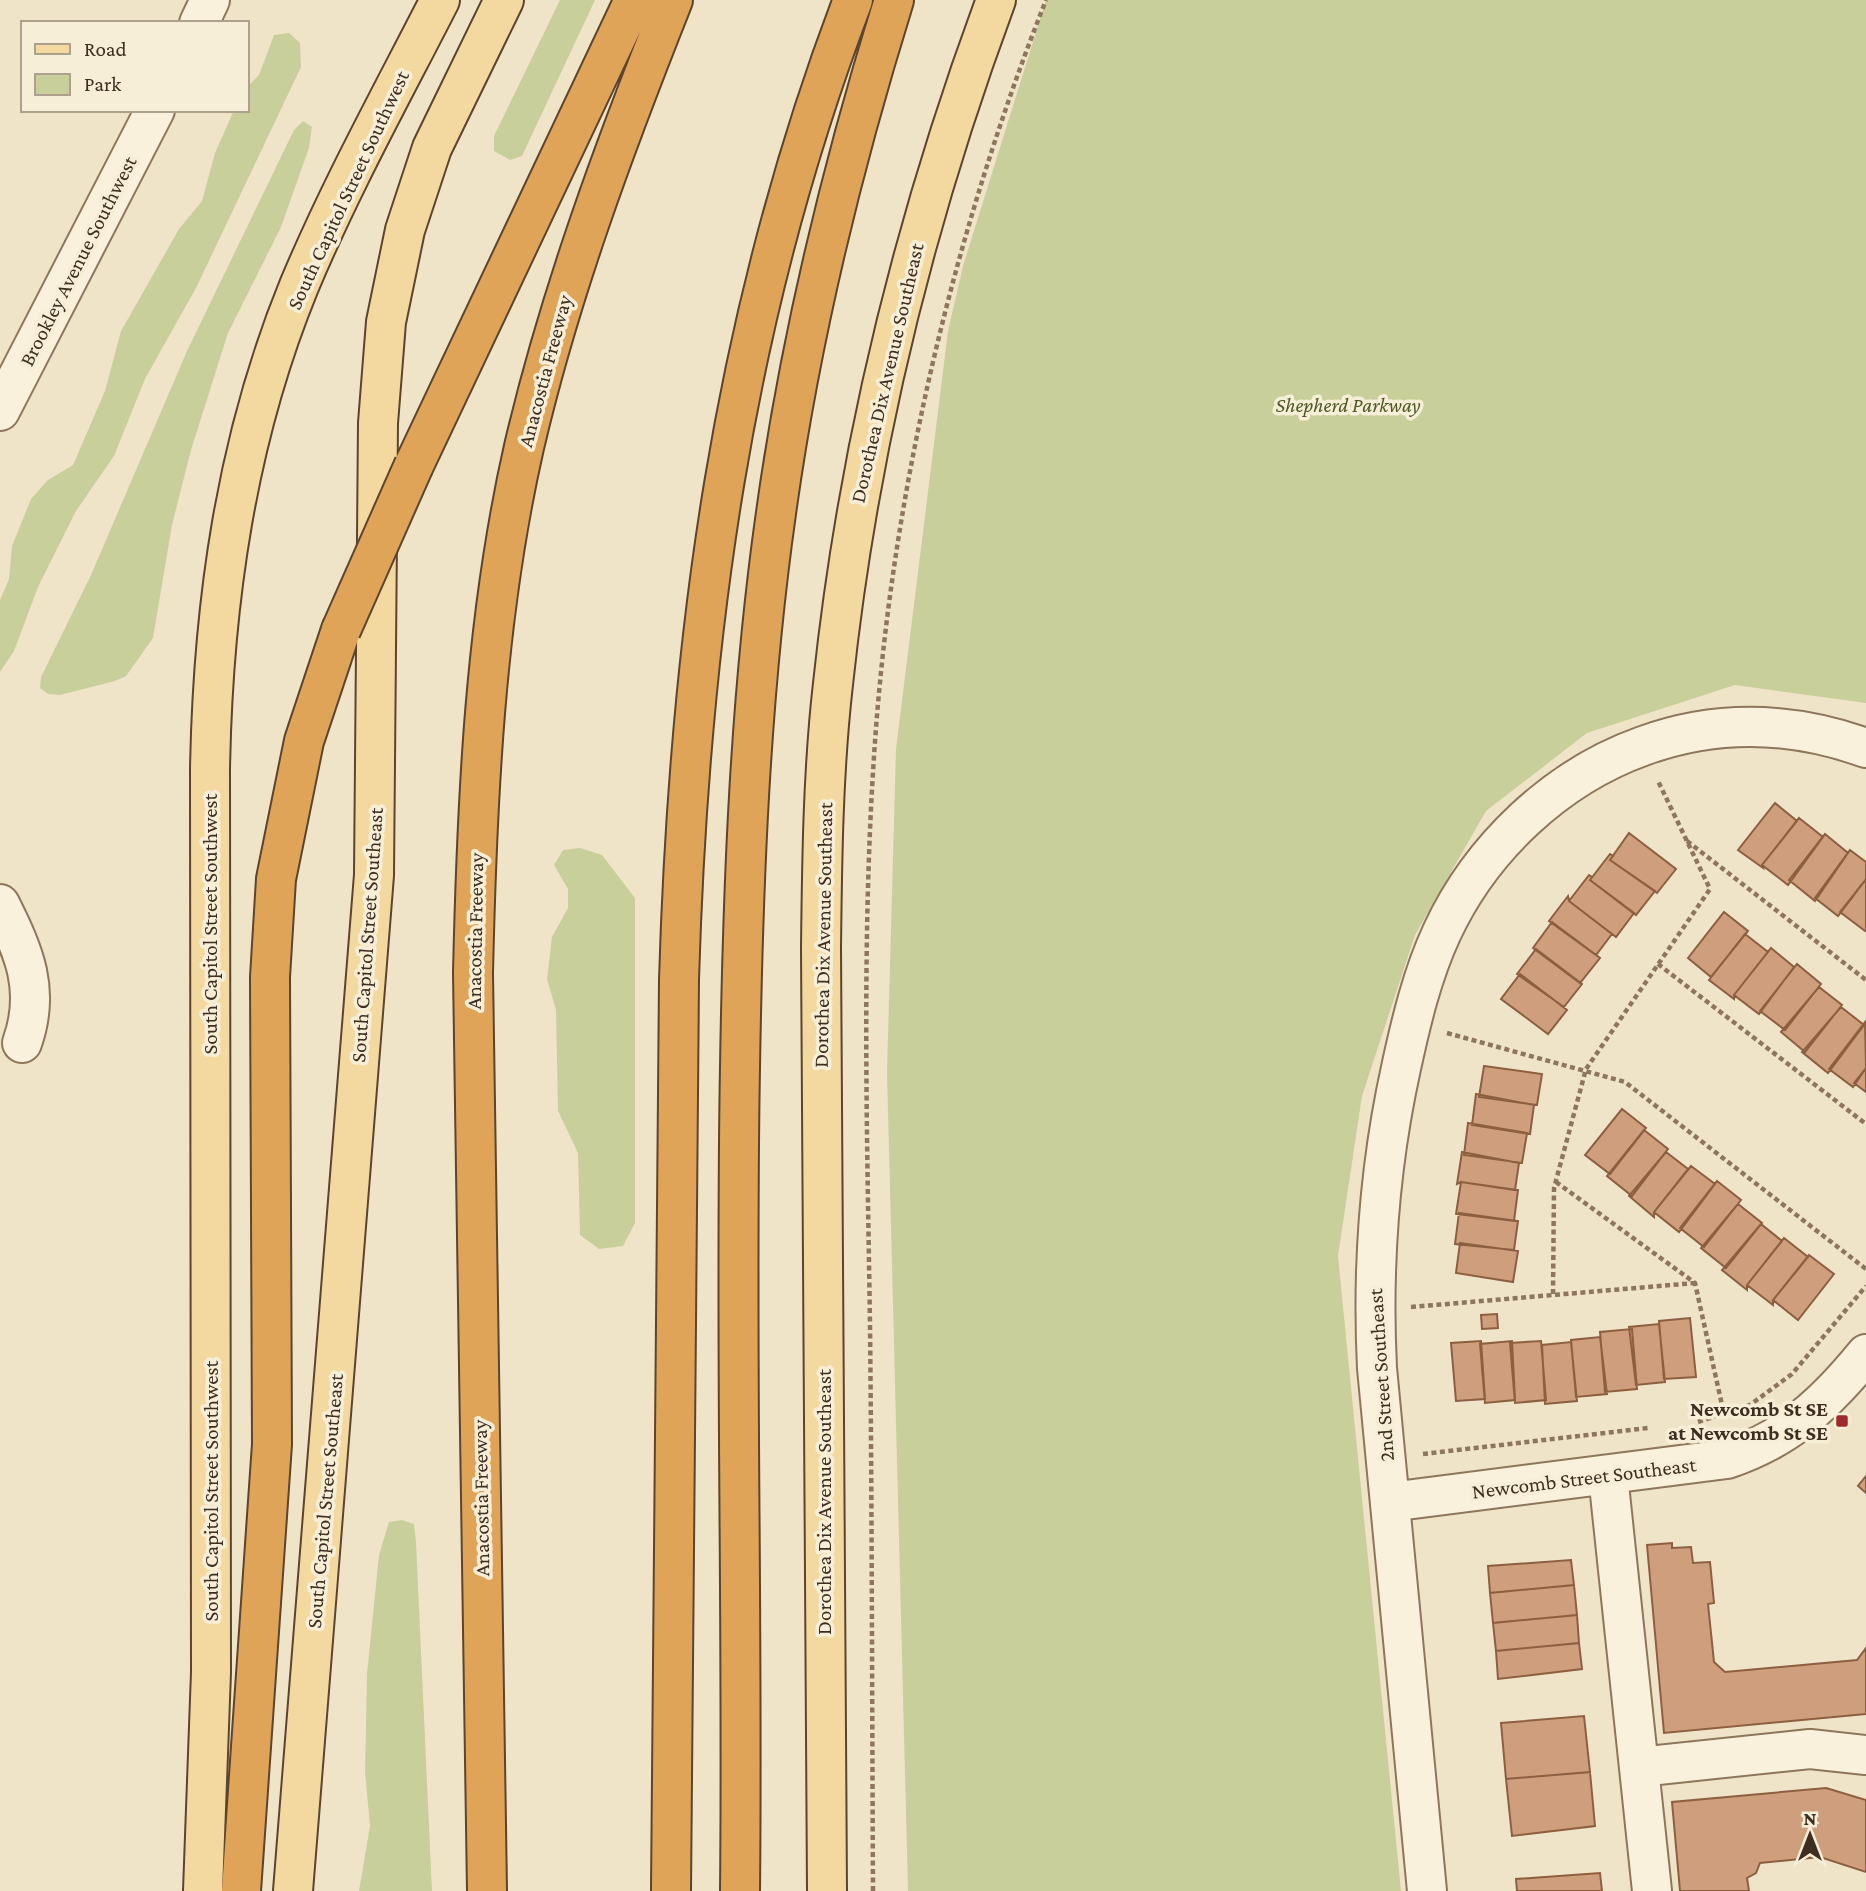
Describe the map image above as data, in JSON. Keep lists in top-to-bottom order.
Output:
{
  "streets": {
    "highway": ["Anacostia Freeway"],
    "main road": ["South Capitol Street Southwest", "Dorothea Dix Avenue Southeast", "South Capitol Street Southeast"],
    "street": ["Brookley Avenue Southwest", "2nd Street Southeast", "Newcomb Street Southeast"]
  },
  "crossings": [
    ["2nd Street Southeast", "Newcomb Street Southeast"]
  ],
  "parks": ["Shepherd Parkway"],
  "places": {
    "transit": ["Newcomb St SE at Newcomb St SE"]
  },
  "legend": ["Road", "Park"],
  "north": "top"
}
